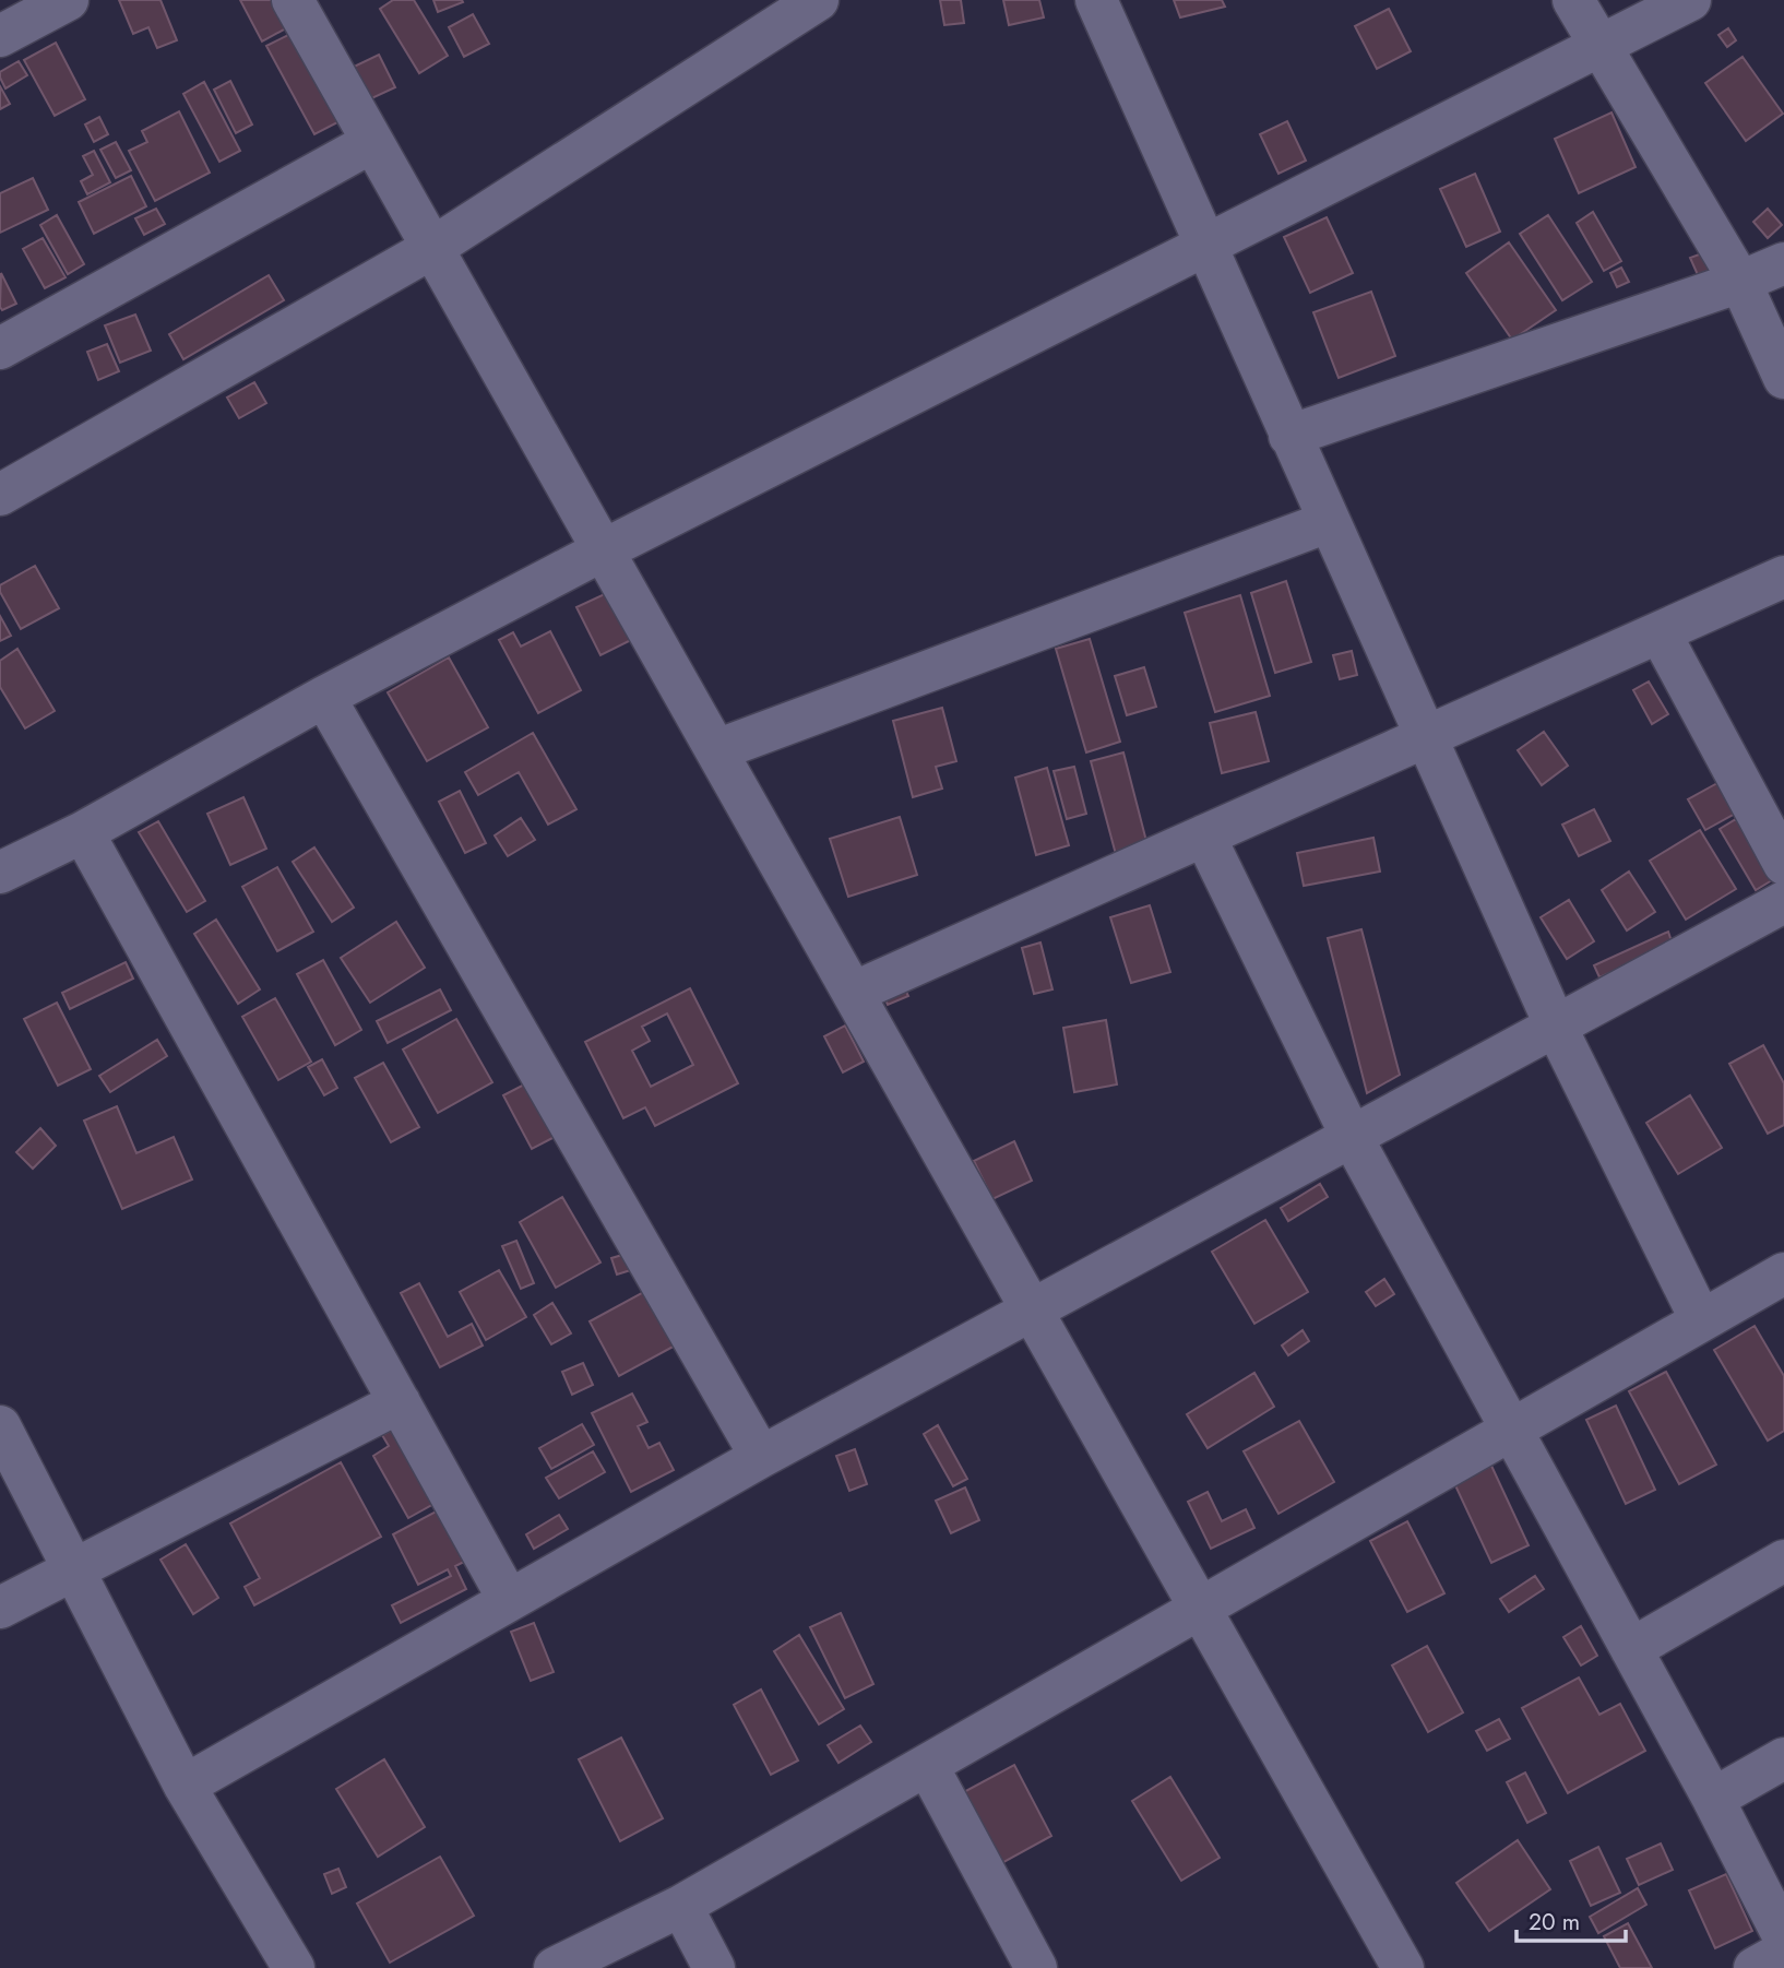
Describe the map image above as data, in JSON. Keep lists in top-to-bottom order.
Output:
{
  "scale_bar": "20 m"
}
